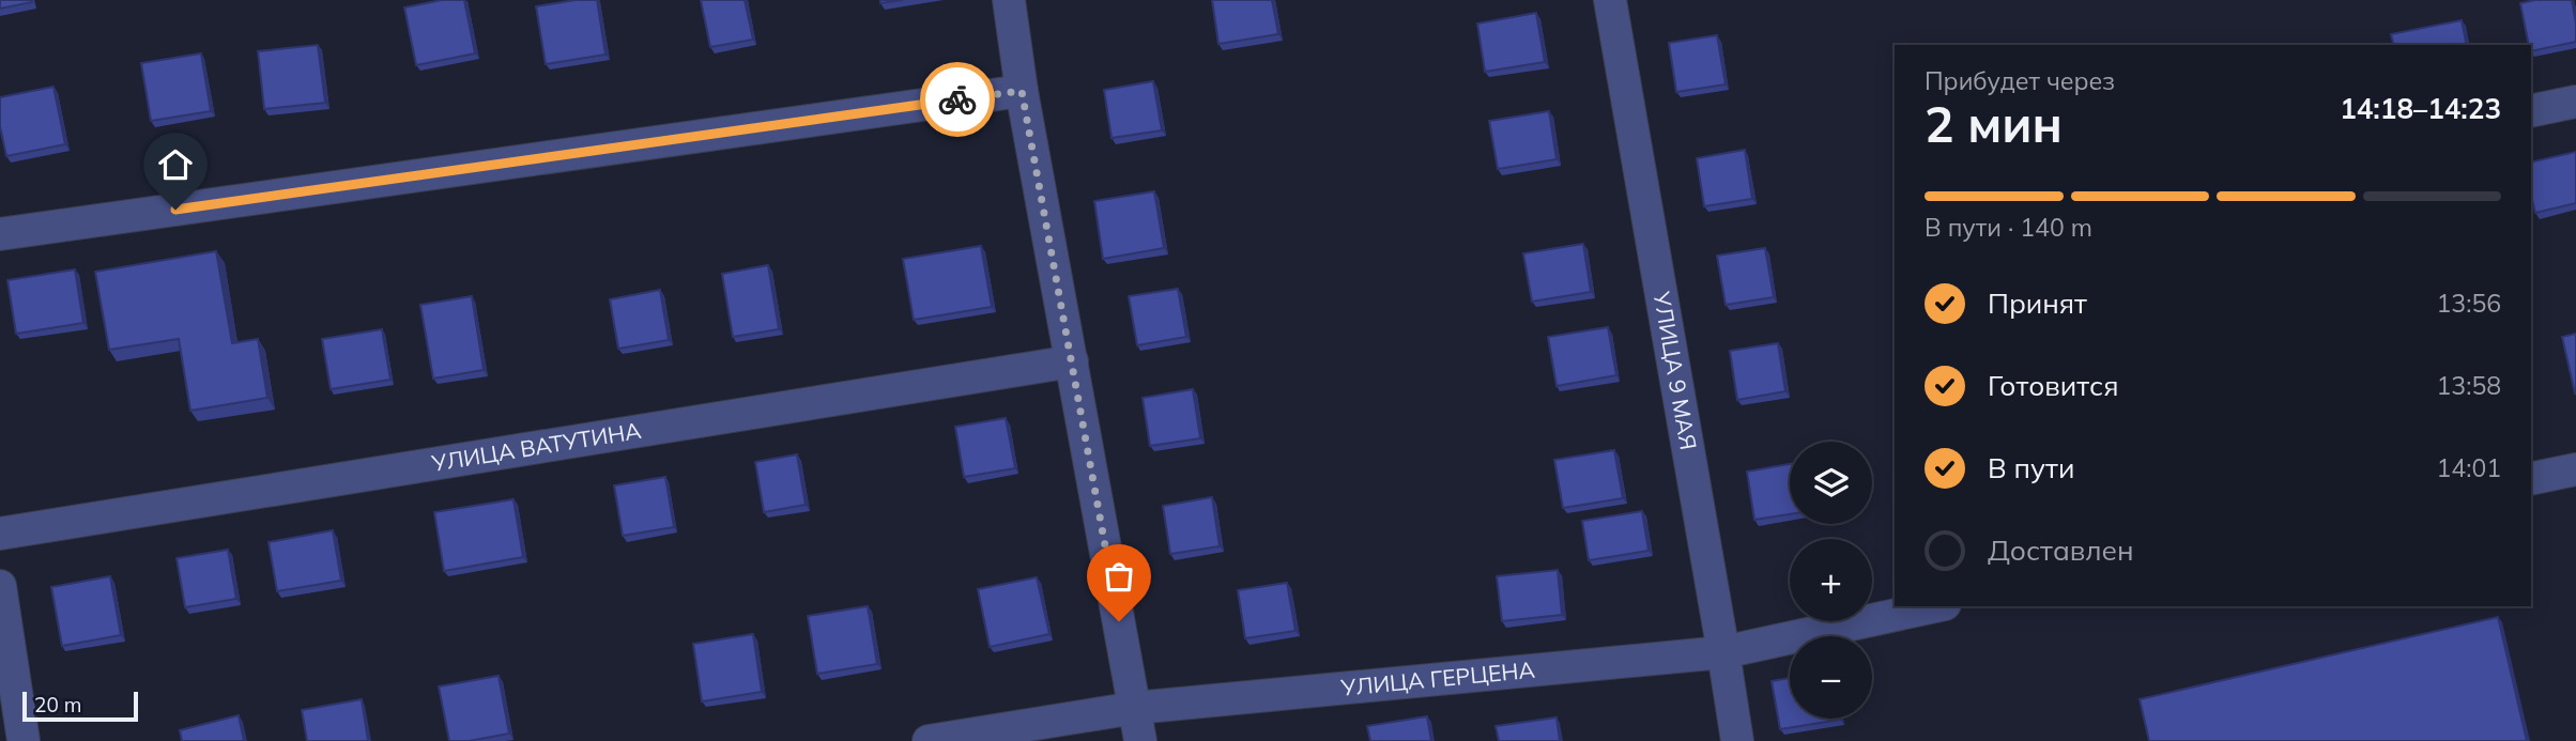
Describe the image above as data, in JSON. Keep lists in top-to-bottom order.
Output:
{
  "streets": {
    "street": ["УЛИЦА 9 МАЯ", "УЛИЦА ВАТУТИНА", "УЛИЦА ГЕРЦЕНА"]
  },
  "crossings": [
    ["УЛИЦА 9 МАЯ", "УЛИЦА ГЕРЦЕНА"]
  ],
  "scale_bar": "20 m",
  "page": {
    "heading": ["2 мин", "Прибудет через", "14:18–14:23"],
    "bar": "В пути · 140 m",
    "list": [
      ["Принят", "13:56"],
      ["Готовится", "13:58"],
      ["В пути", "14:01"],
      "Доставлен"
    ],
    "map_buttons": ["+", "−"],
    "scale": "20 m"
  }
}
